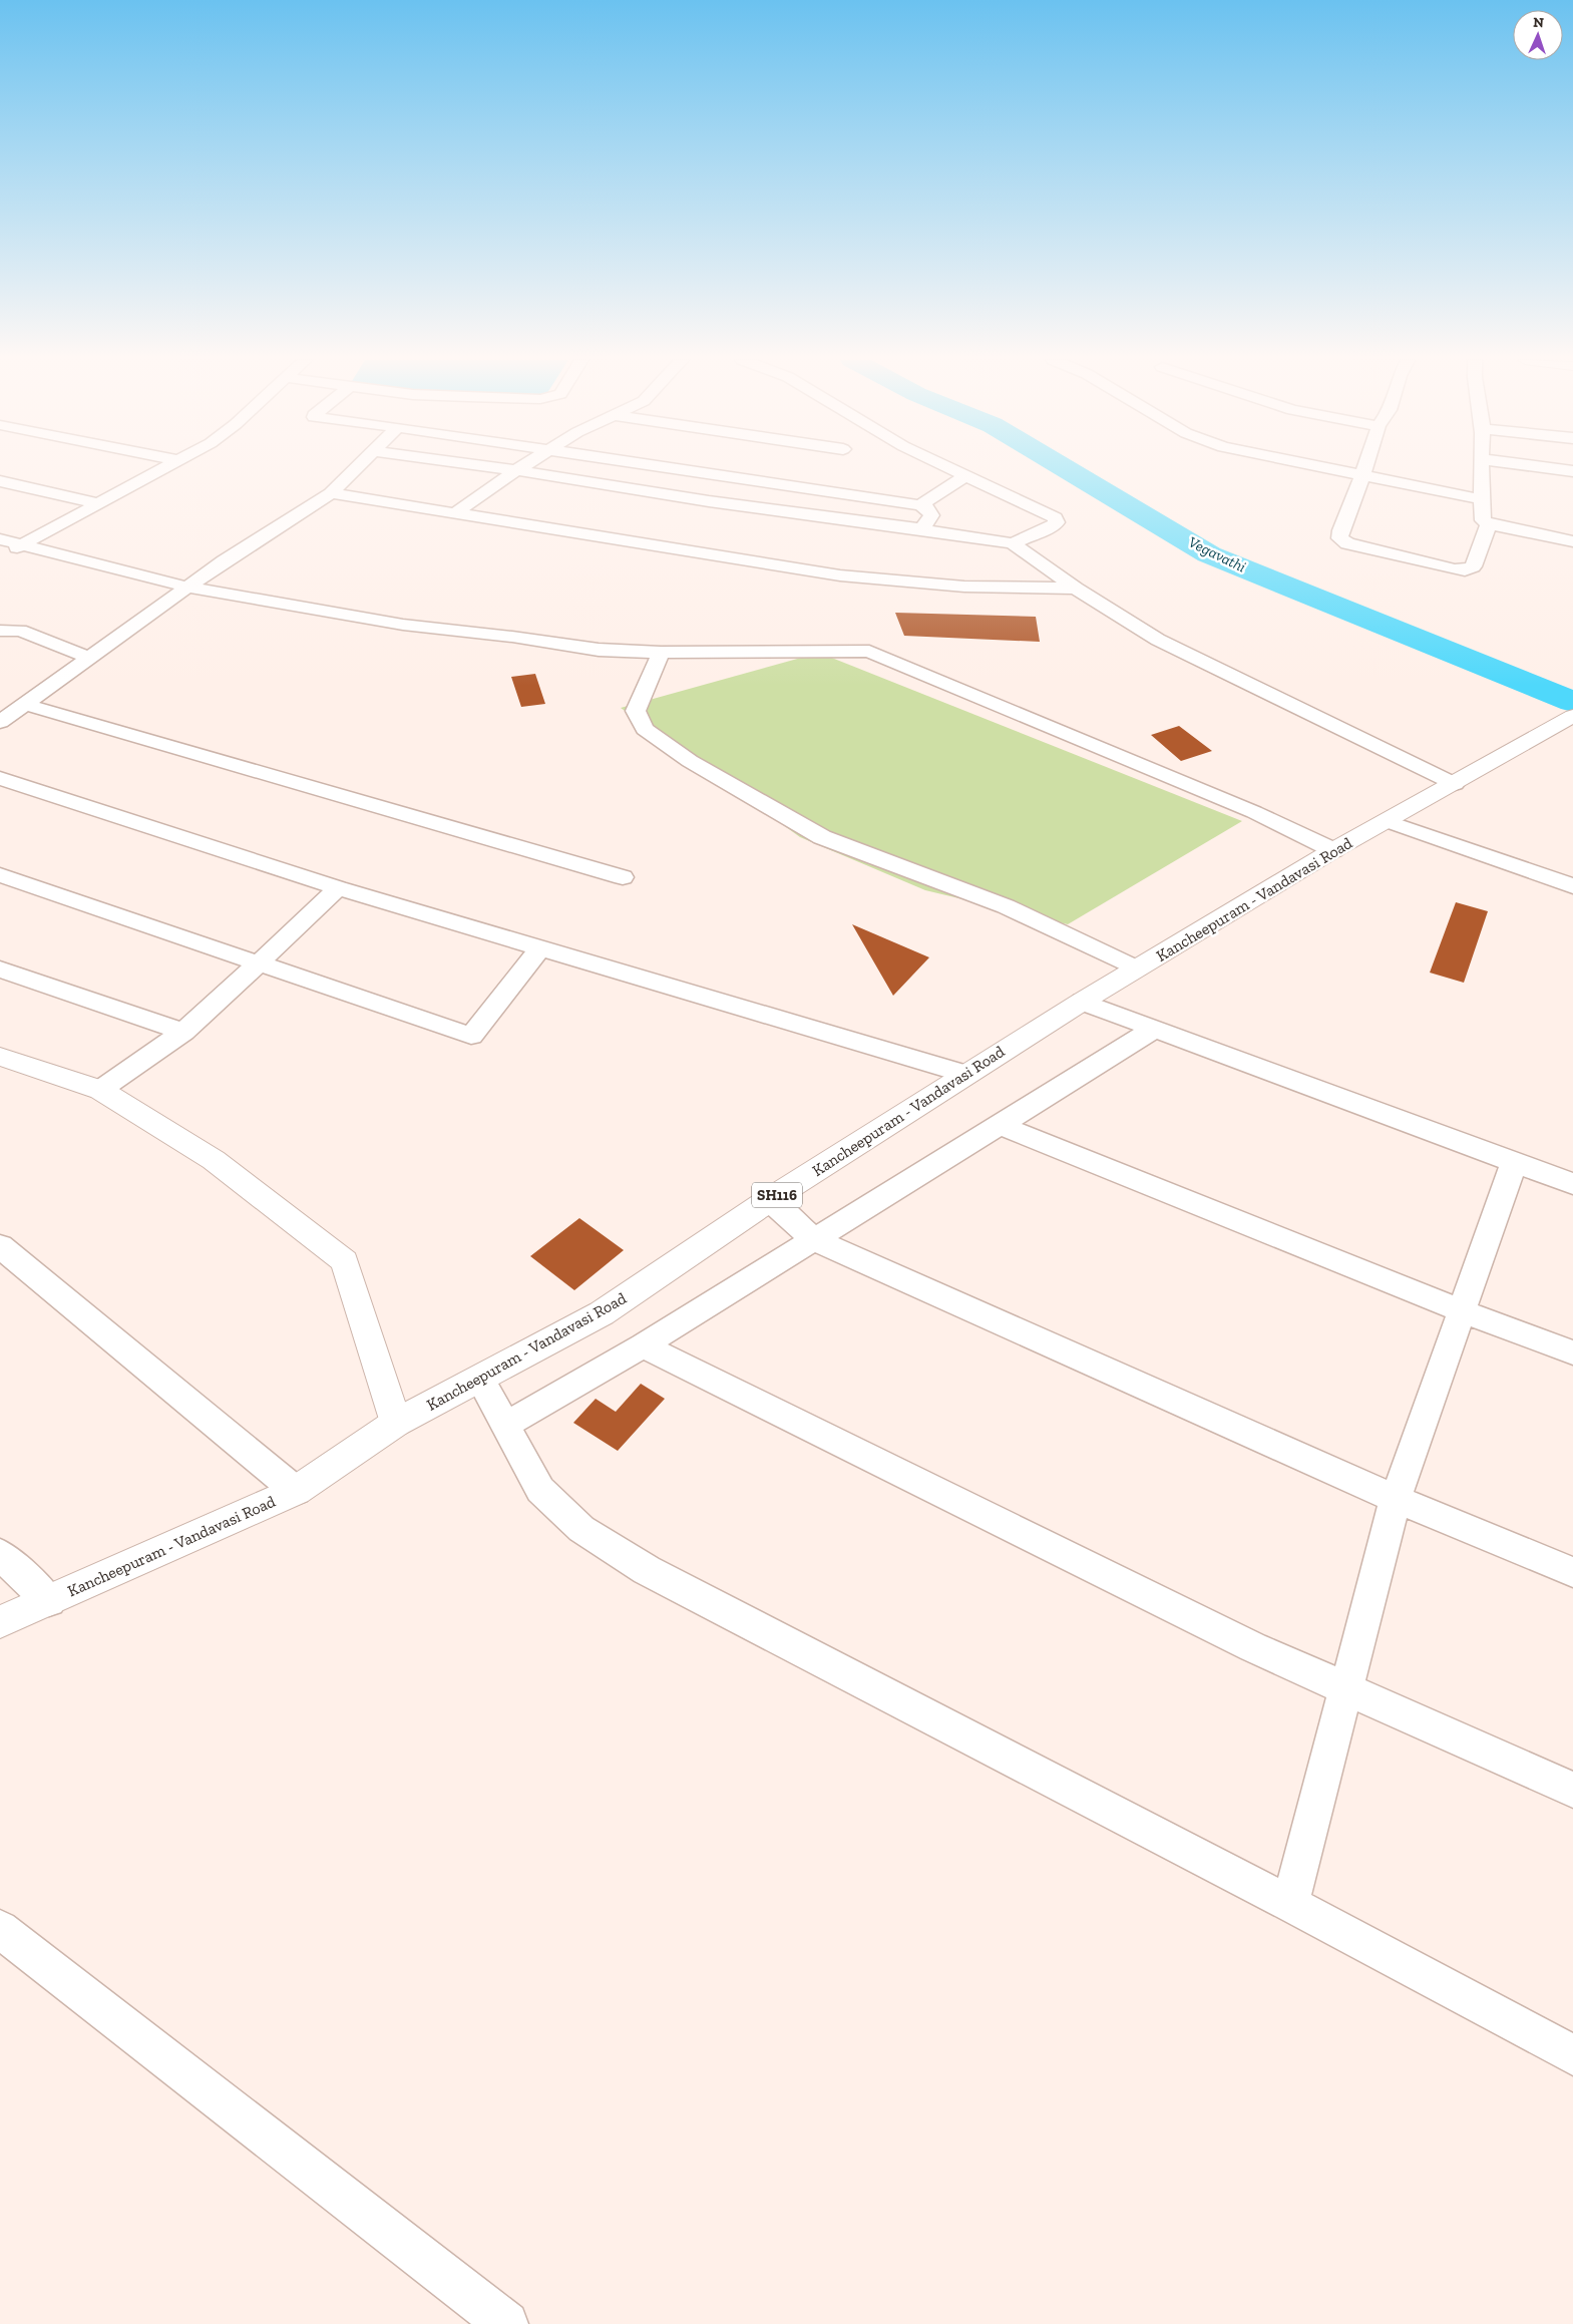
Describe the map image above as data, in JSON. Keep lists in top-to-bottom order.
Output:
{
  "streets": {
    "main road": ["Kancheepuram - Vandavasi Road", "SH116"]
  },
  "water": ["Vegavathi"],
  "north": "top"
}
